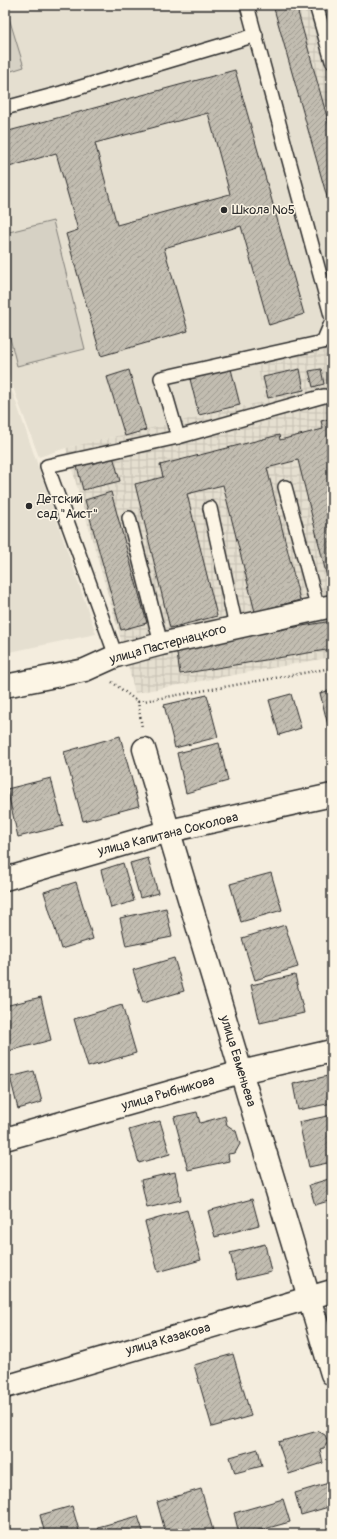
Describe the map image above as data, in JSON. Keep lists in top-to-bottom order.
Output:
{
  "streets": {
    "street": [
      "улица Пастернацкого",
      "улица Капитана Соколова",
      "улица Евменьева",
      "улица Рыбникова",
      "улица Казакова"
    ]
  },
  "crossings": [
    ["улица Капитана Соколова", "улица Евменьева"],
    ["улица Евменьева", "улица Рыбникова"],
    ["улица Евменьева", "улица Казакова"]
  ],
  "places": ["Школа №5", "Детский сад \"Аист\""]
}
